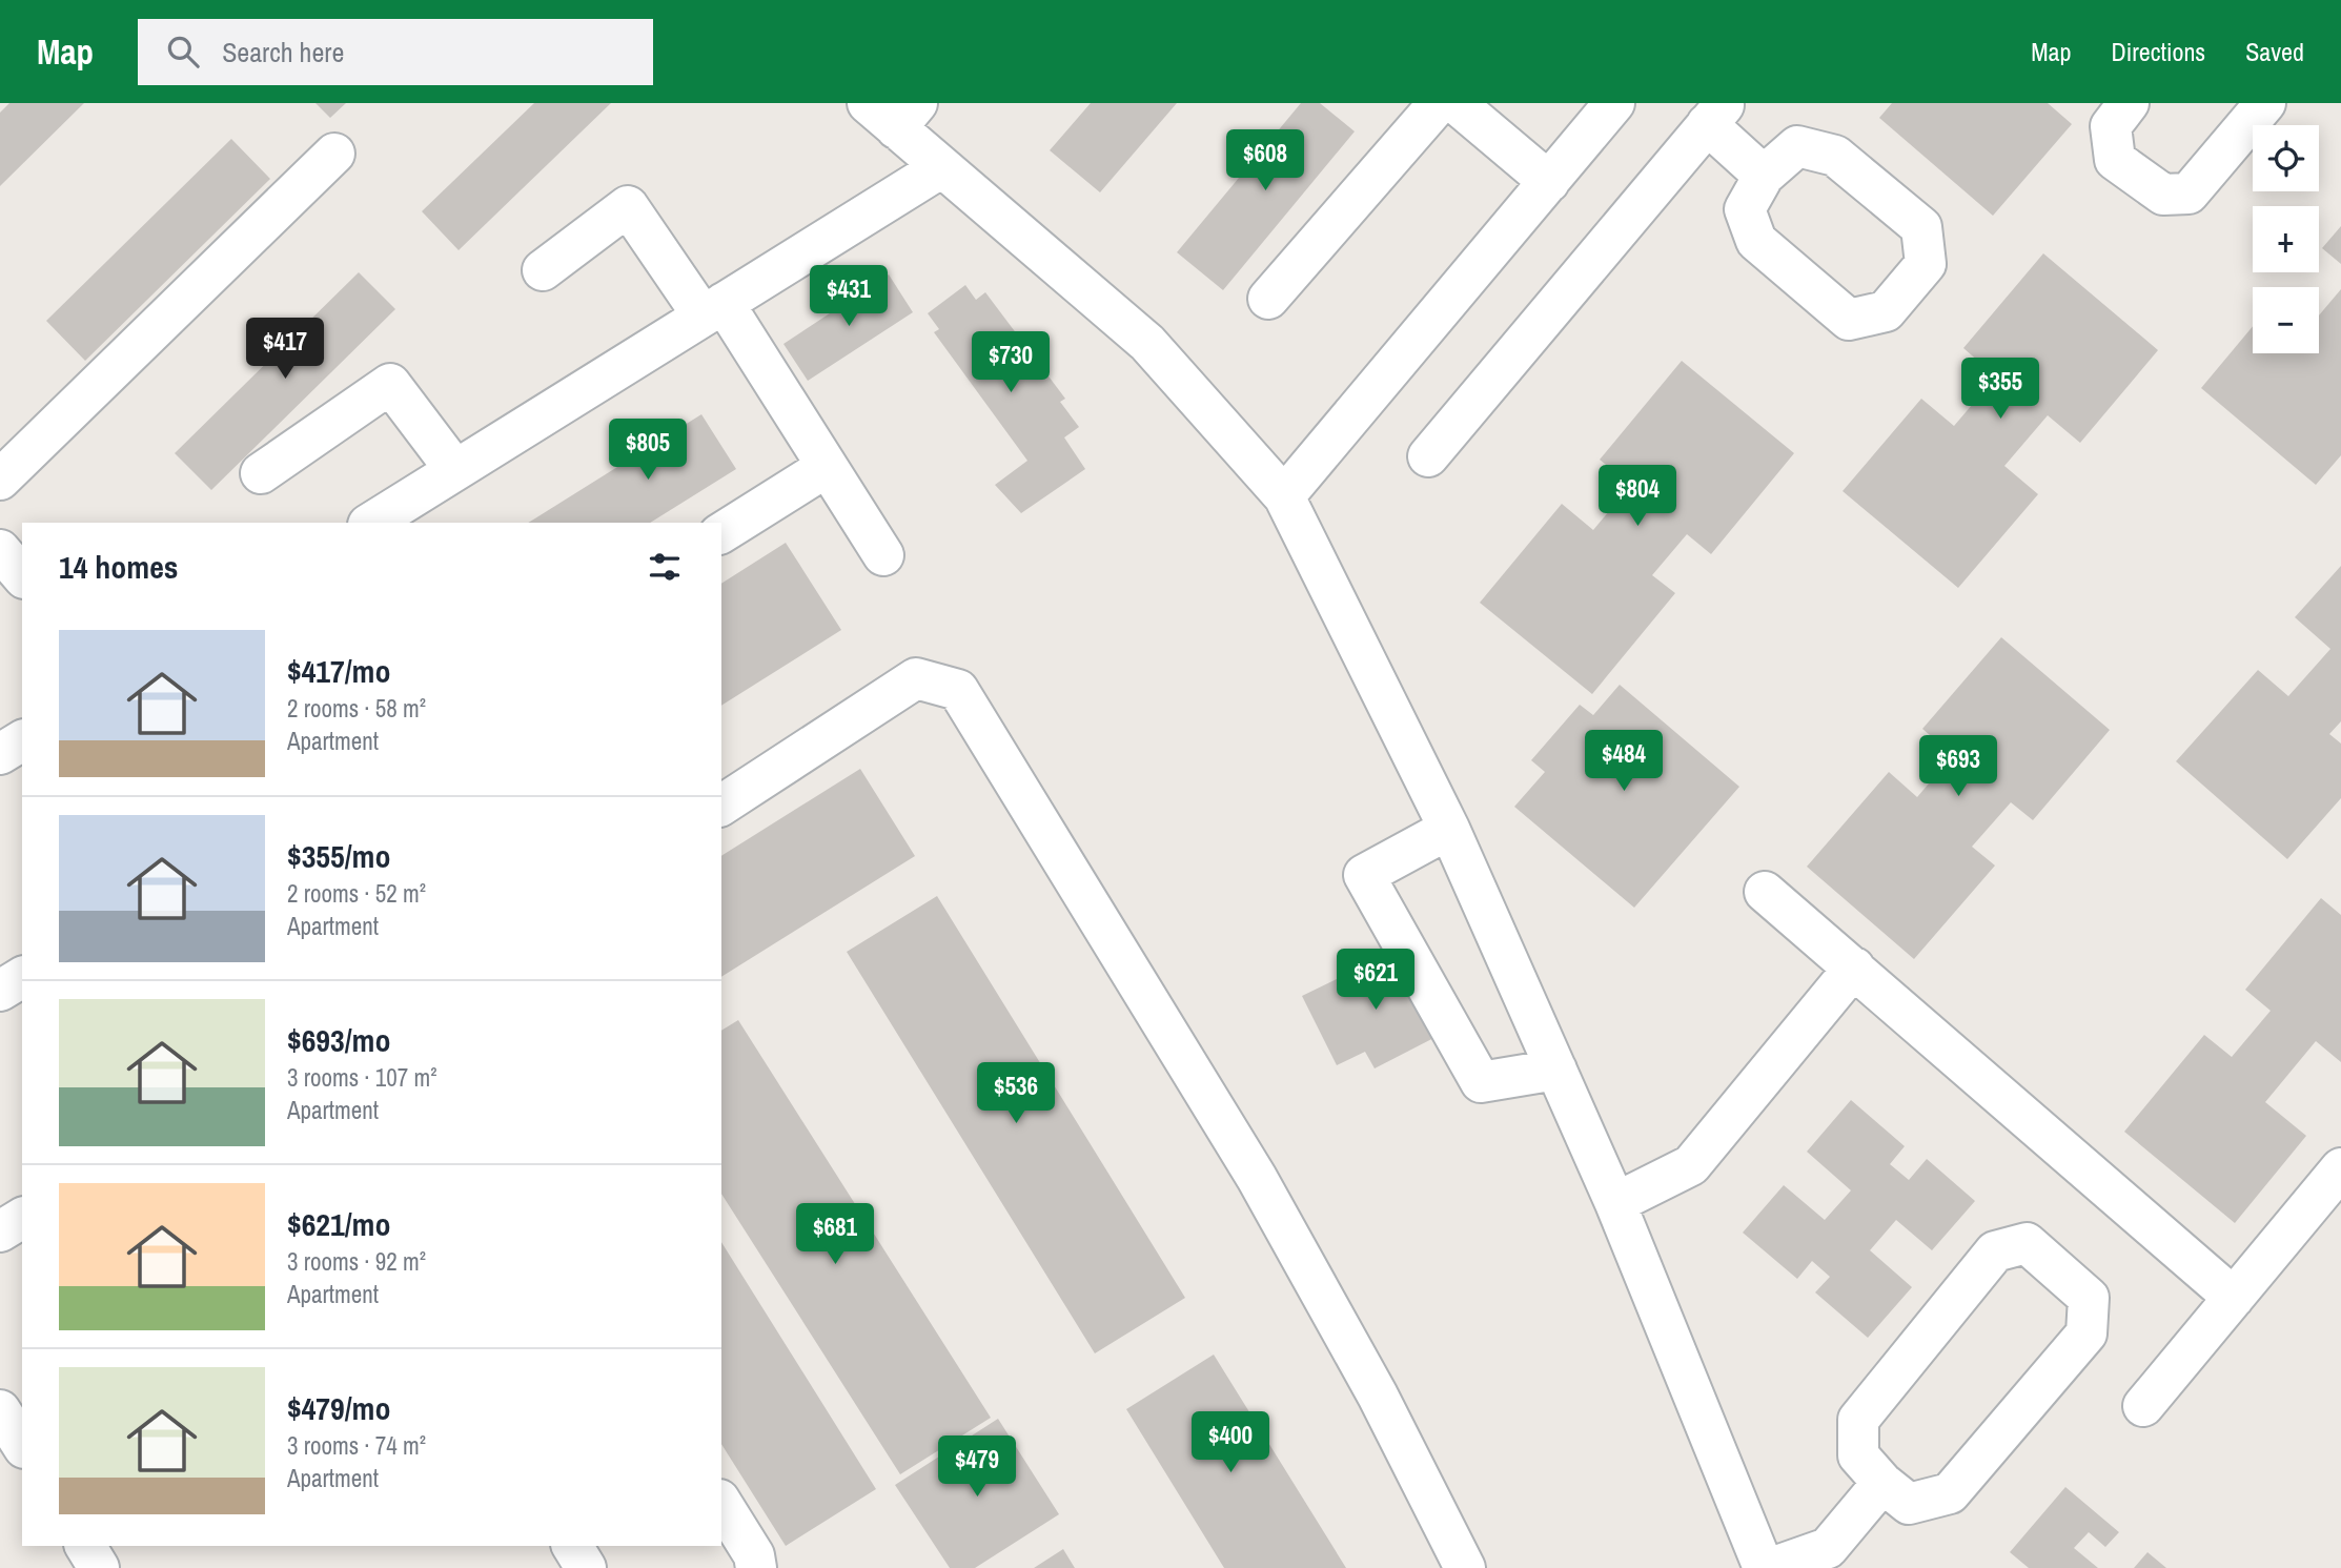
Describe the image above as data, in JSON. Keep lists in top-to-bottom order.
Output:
{
  "page": {
    "header": "Map",
    "search": "Search here",
    "nav": ["Map", "Directions", "Saved"],
    "map_buttons": ["+", "−"],
    "price": [
      "$608",
      "$431",
      "$417",
      "$730",
      "$355",
      "$805",
      "$804",
      "$484",
      "$693",
      "$621",
      "$536",
      "$681",
      "$400",
      "$479"
    ],
    "heading": "14 homes",
    "list": [
      {
        "name": "$417/mo",
        "note": "2 rooms · 58 m² · Apartment"
      },
      {
        "name": "$355/mo",
        "note": "2 rooms · 52 m² · Apartment"
      },
      {
        "name": "$693/mo",
        "note": "3 rooms · 107 m² · Apartment"
      },
      {
        "name": "$621/mo",
        "note": "3 rooms · 92 m² · Apartment"
      },
      {
        "name": "$479/mo",
        "note": "3 rooms · 74 m² · Apartment"
      }
    ]
  }
}
